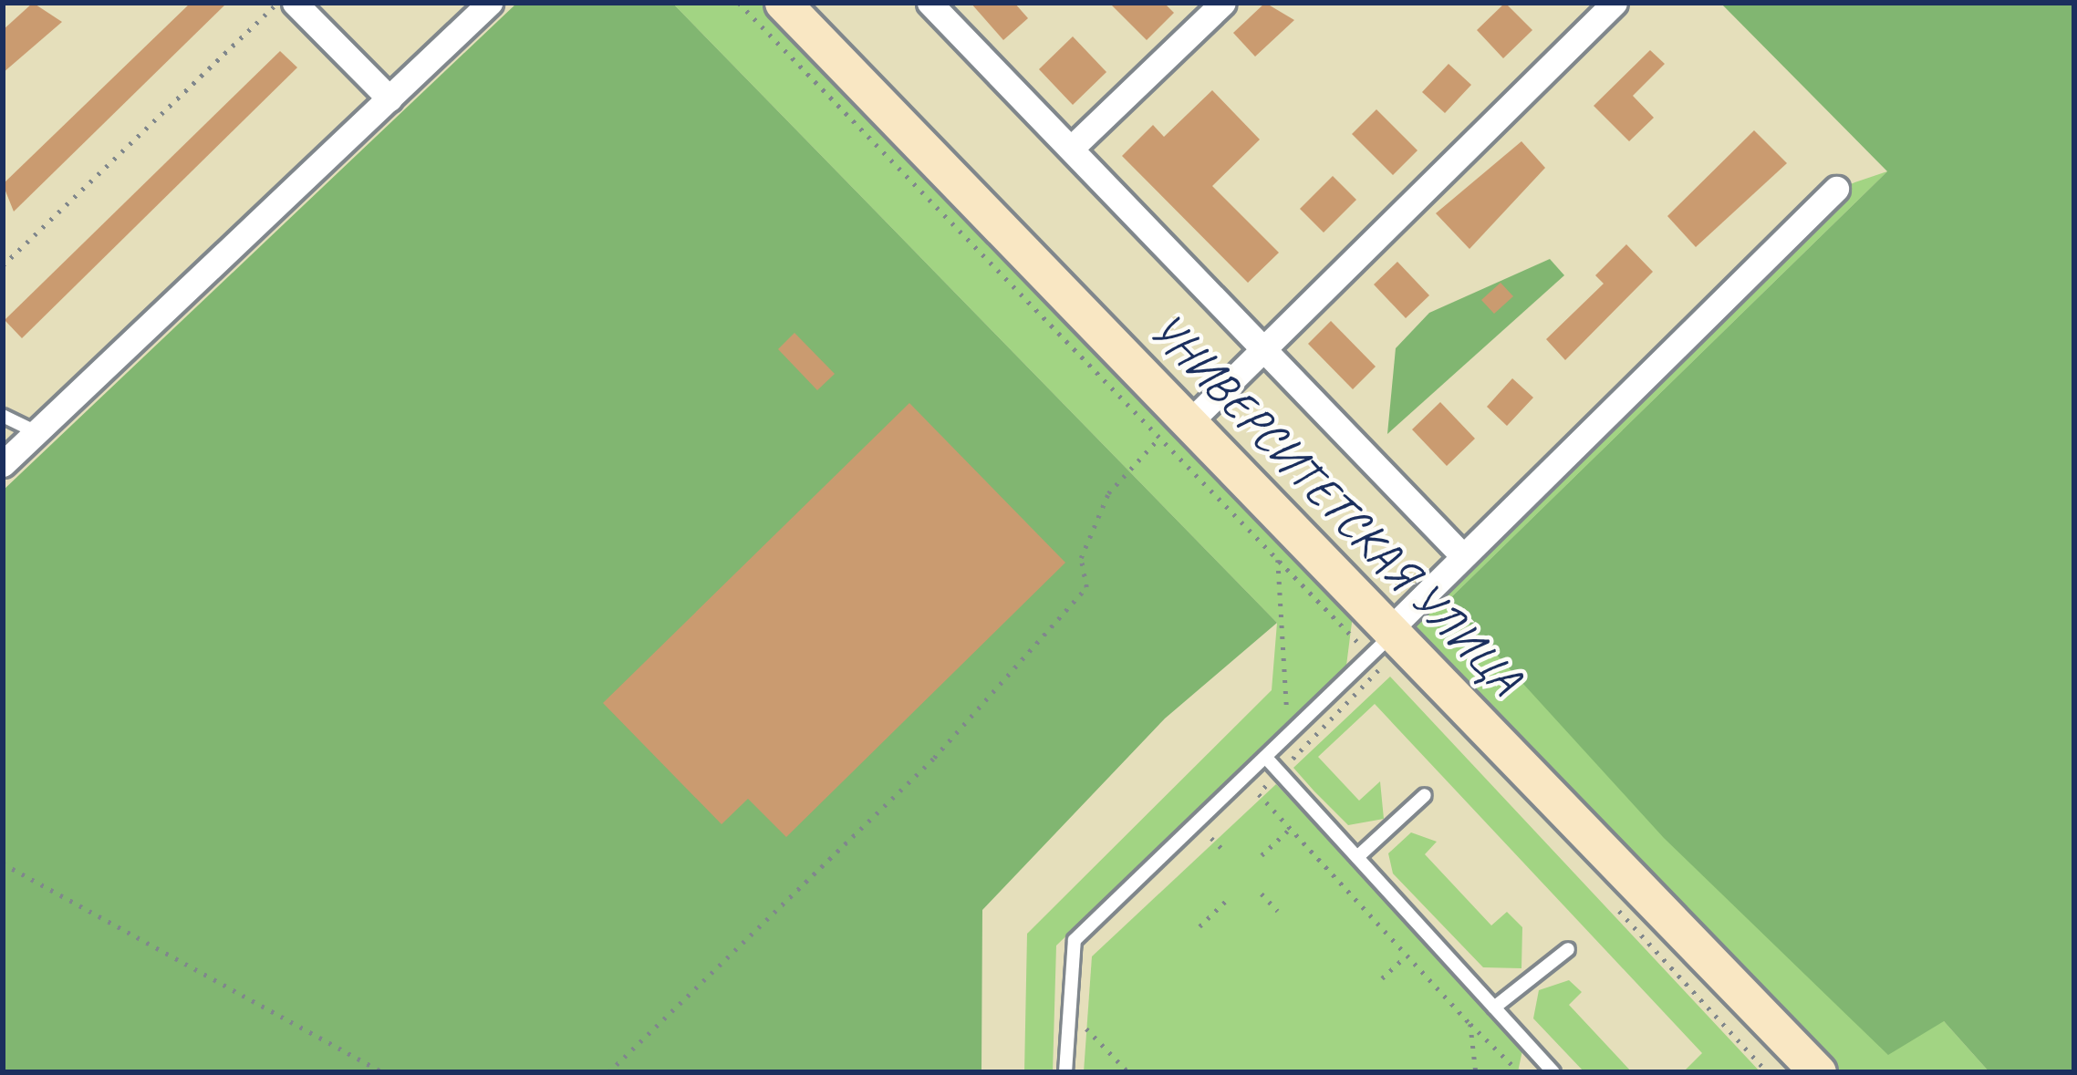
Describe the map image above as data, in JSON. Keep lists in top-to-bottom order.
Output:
{
  "streets": {
    "street": ["УНИВЕРСИТЕТСКАЯ УЛИЦА"]
  }
}
